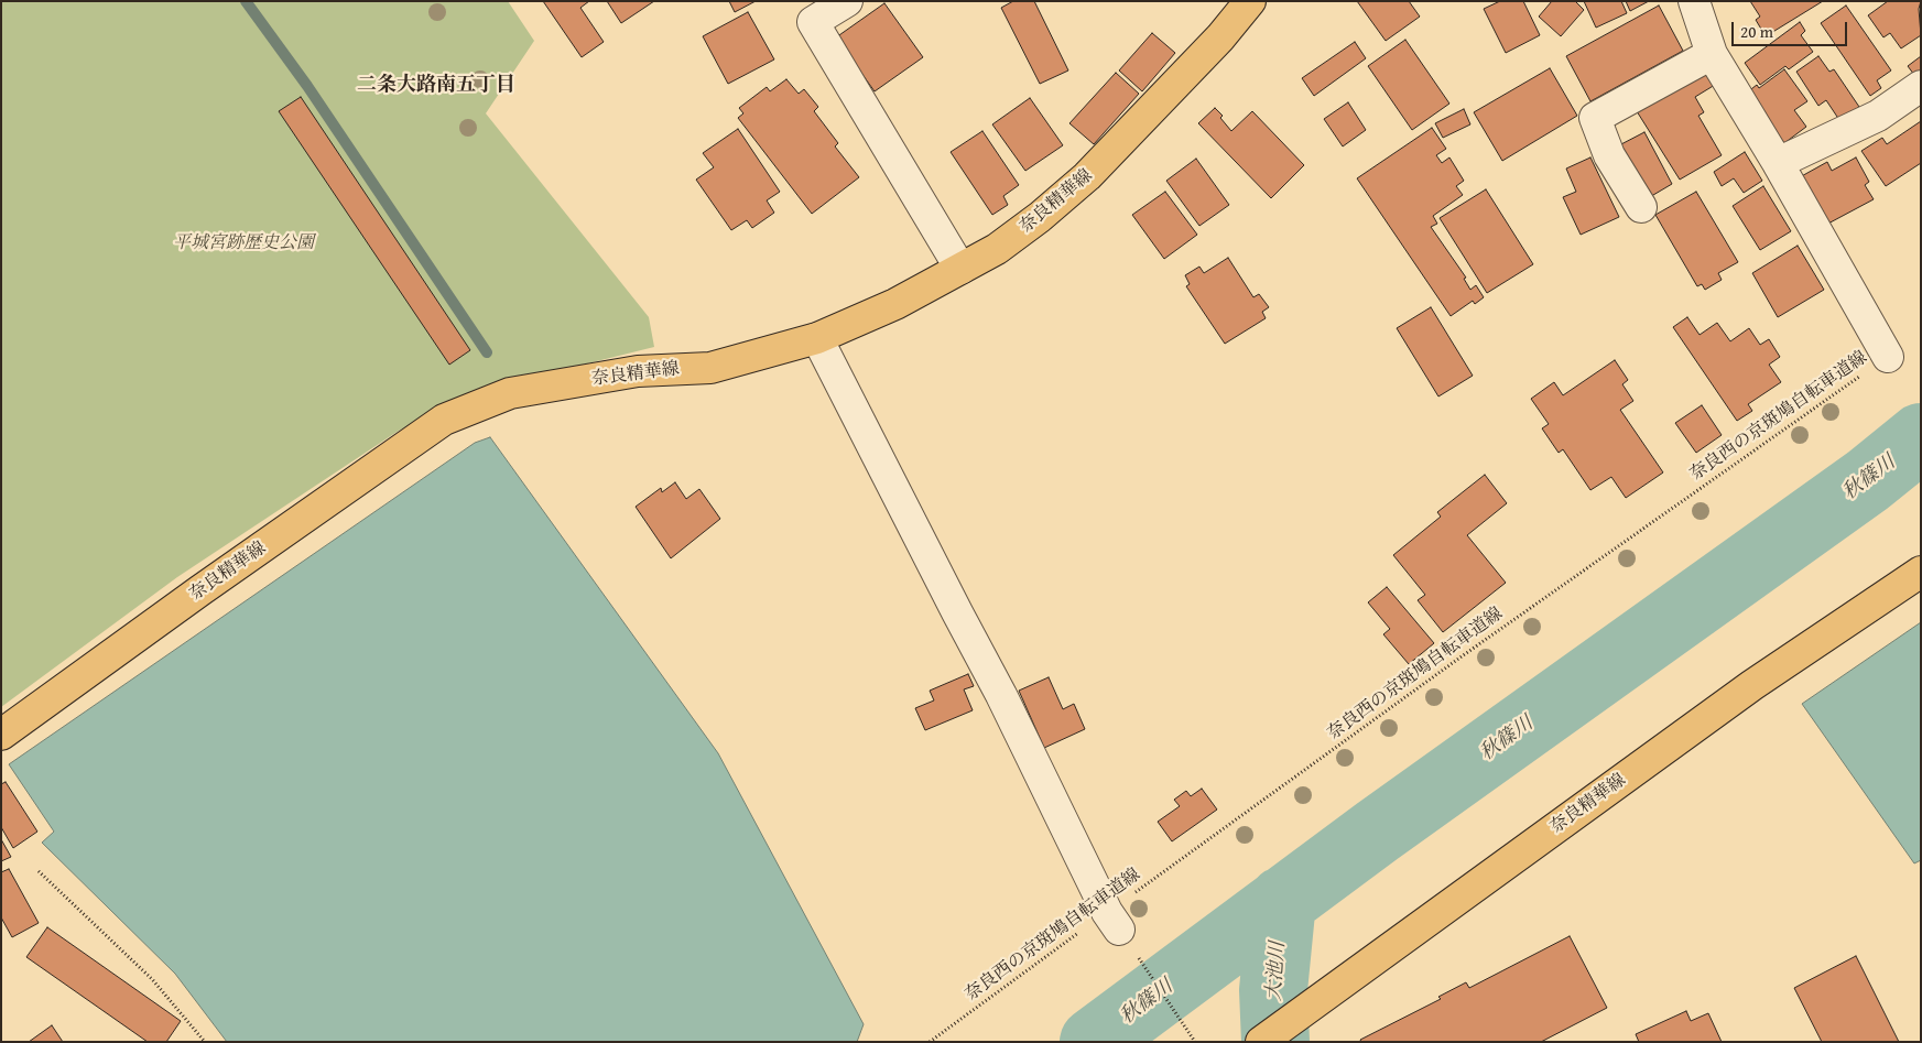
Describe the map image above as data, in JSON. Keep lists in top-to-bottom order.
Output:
{
  "streets": {
    "main road": ["奈良精華線"],
    "path": ["奈良西の京斑鳩自転車道線"]
  },
  "districts": ["二条大路南五丁目"],
  "water": ["秋篠川", "大池川"],
  "parks": ["平城宮跡歴史公園"],
  "scale_bar": "20 m"
}
